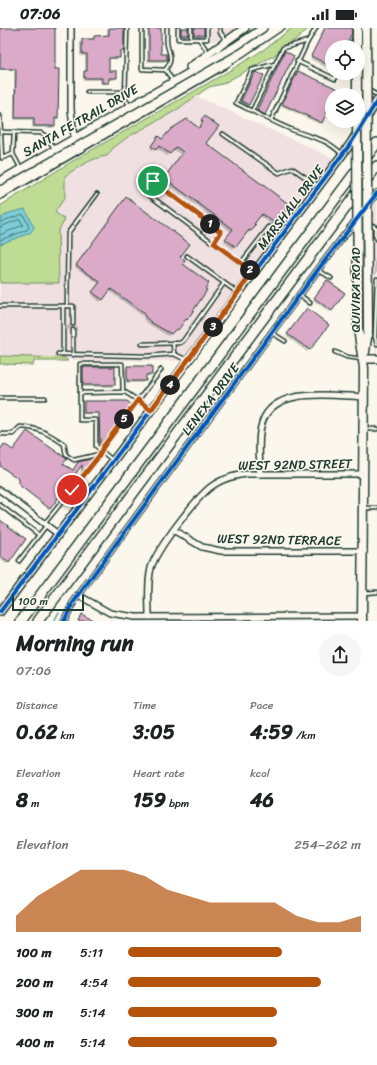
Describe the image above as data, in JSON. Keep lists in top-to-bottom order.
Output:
{
  "streets": {
    "main road": ["QUIVIRA ROAD"],
    "street": [
      "SANTA FE TRAIL DRIVE",
      "MARSHALL DRIVE",
      "LENEXA DRIVE",
      "WEST 92ND STREET",
      "WEST 92ND TERRACE"
    ]
  },
  "crossings": [
    ["QUIVIRA ROAD", "WEST 92ND STREET"],
    ["QUIVIRA ROAD", "WEST 92ND TERRACE"],
    ["WEST 92ND STREET", "WEST 92ND TERRACE"]
  ],
  "scale_bar": "100 m",
  "page": {
    "status": "07:06",
    "pins": [
      "1",
      "2",
      "3",
      "4",
      "5"
    ],
    "scale": "100 m",
    "heading": ["Morning run", "07:06"],
    "stats": [
      ["Distance", "0.62 km"],
      ["Time", "3:05"],
      ["Pace", "4:59 /km"],
      ["Elevation", "8 m"],
      ["Heart rate", "159 bpm"],
      ["kcal", "46"]
    ],
    "chart": ["Elevation", "254–262 m"],
    "list": [
      {
        "name": "100 m",
        "note": "5:11"
      },
      {
        "name": "200 m",
        "note": "4:54"
      },
      {
        "name": "300 m",
        "note": "5:14"
      },
      {
        "name": "400 m",
        "note": "5:14"
      }
    ]
  }
}
